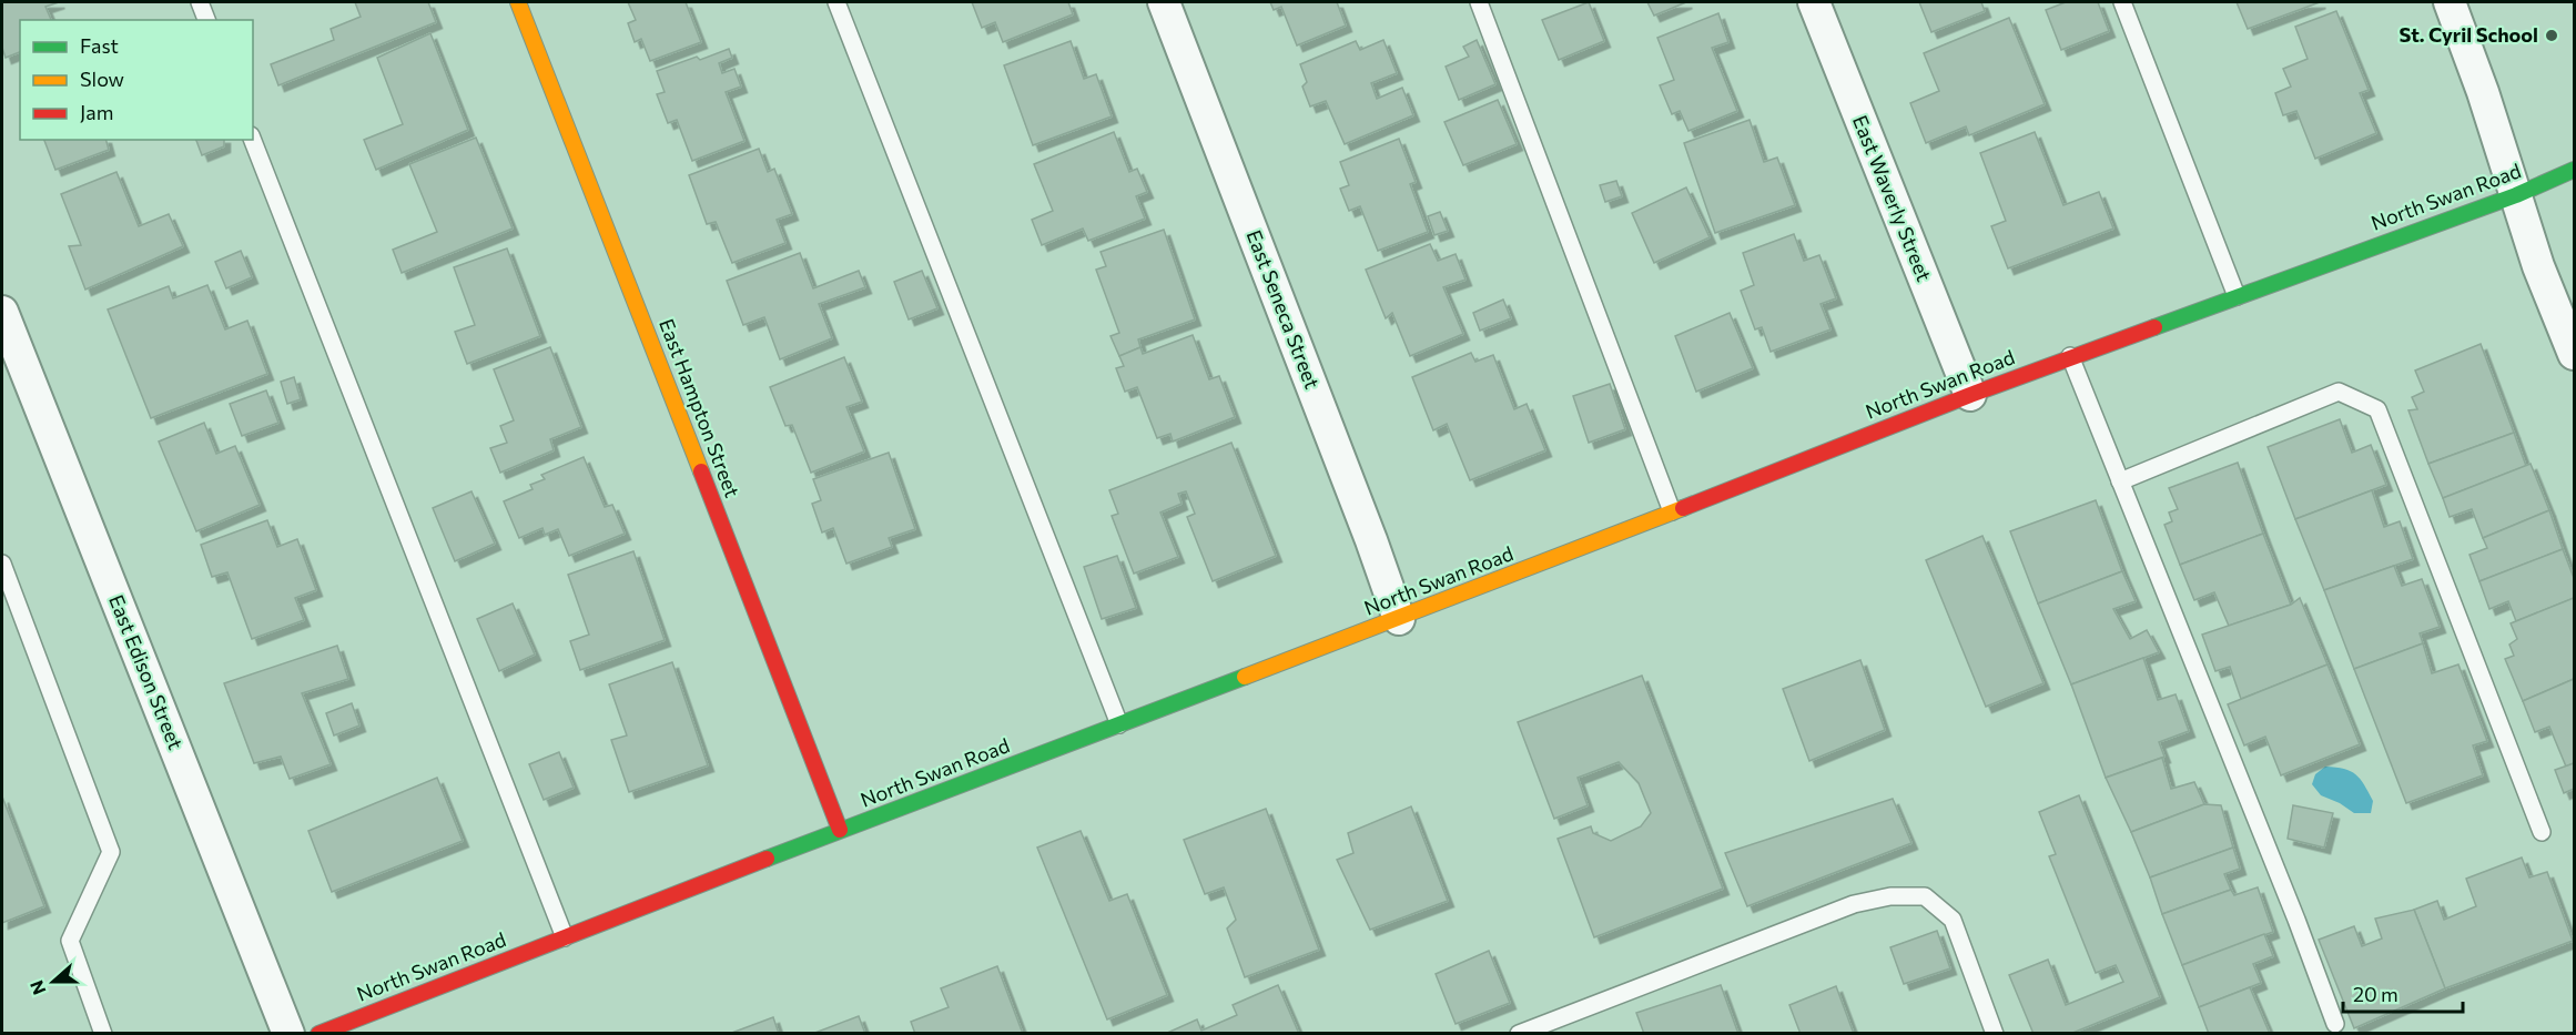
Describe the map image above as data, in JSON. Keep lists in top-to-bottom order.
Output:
{
  "streets": {
    "main road": ["North Swan Road", "East Hampton Street"],
    "street": ["East Waverly Street", "East Seneca Street", "East Edison Street"]
  },
  "crossings": [
    ["North Swan Road", "East Waverly Street"],
    ["North Swan Road", "East Seneca Street"],
    ["North Swan Road", "East Hampton Street"]
  ],
  "places": ["St. Cyril School"],
  "legend": ["Fast", "Slow", "Jam"],
  "scale_bar": "20 m",
  "north": "left"
}
